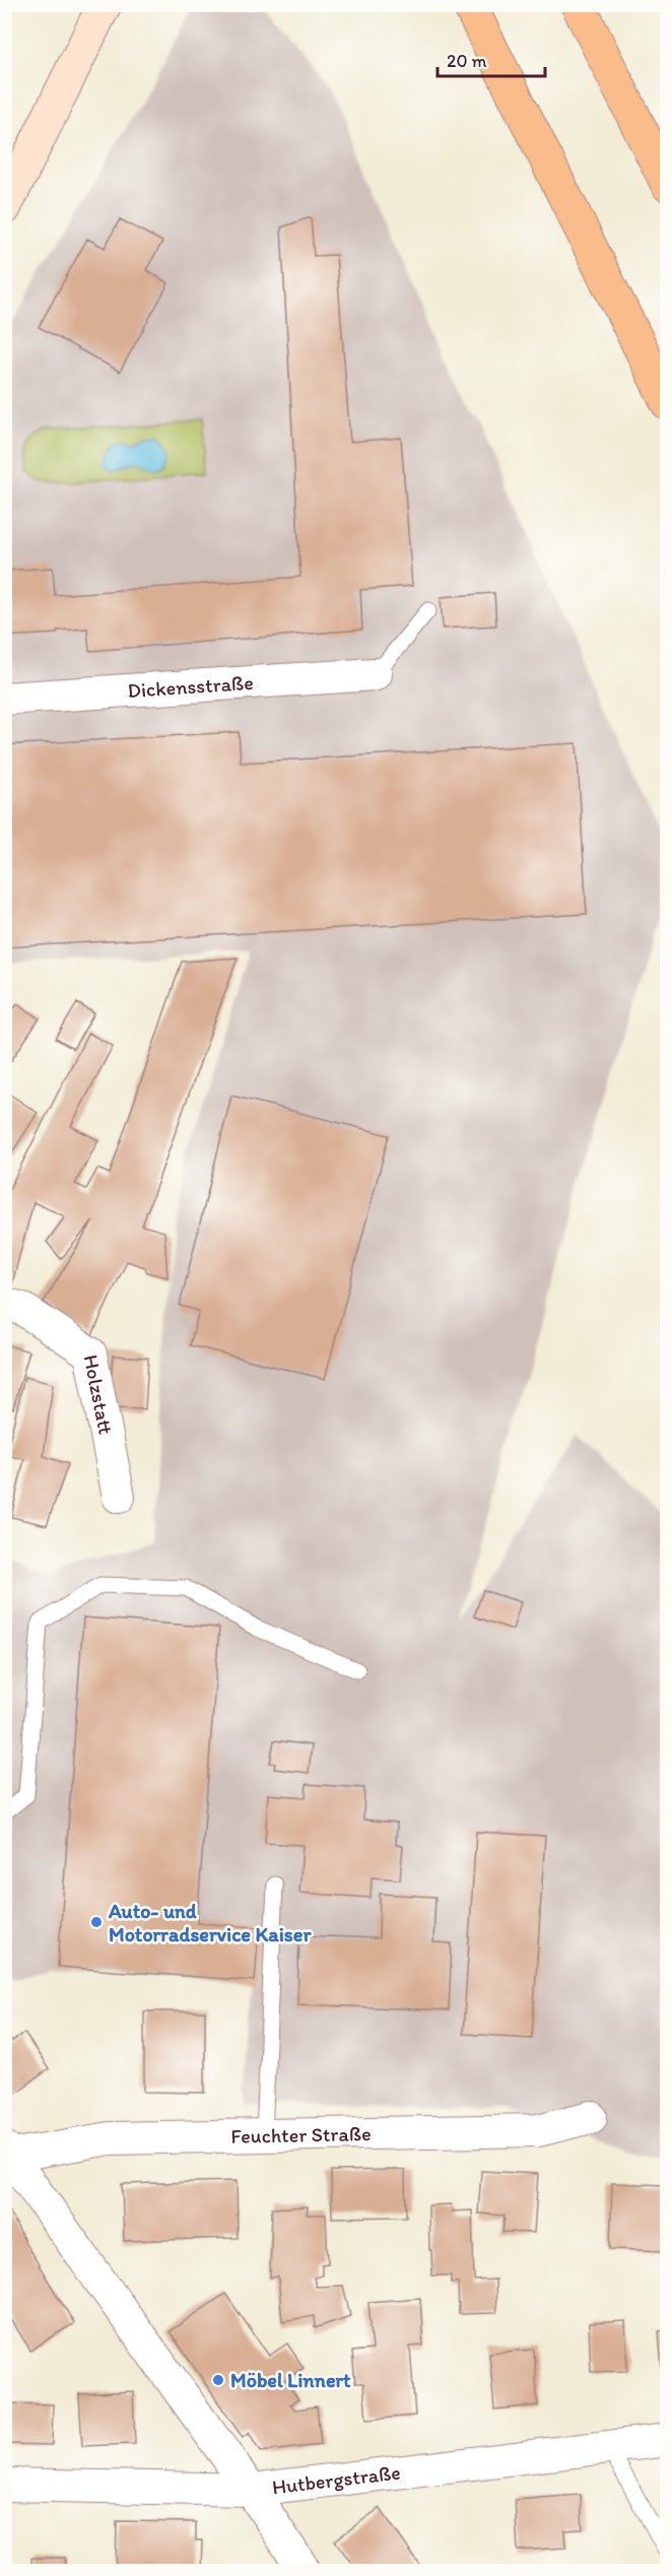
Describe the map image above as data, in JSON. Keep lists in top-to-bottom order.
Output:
{
  "streets": {
    "street": [
      "Dickensstraße",
      "Holzstatt",
      "Feuchter Straße",
      "Hutbergstraße"
    ]
  },
  "crossings": [
    ["Feuchter Straße", "Hutbergstraße"]
  ],
  "places": ["Auto- und Motorradservice Kaiser", "Möbel Linnert"],
  "scale_bar": "20 m"
}
